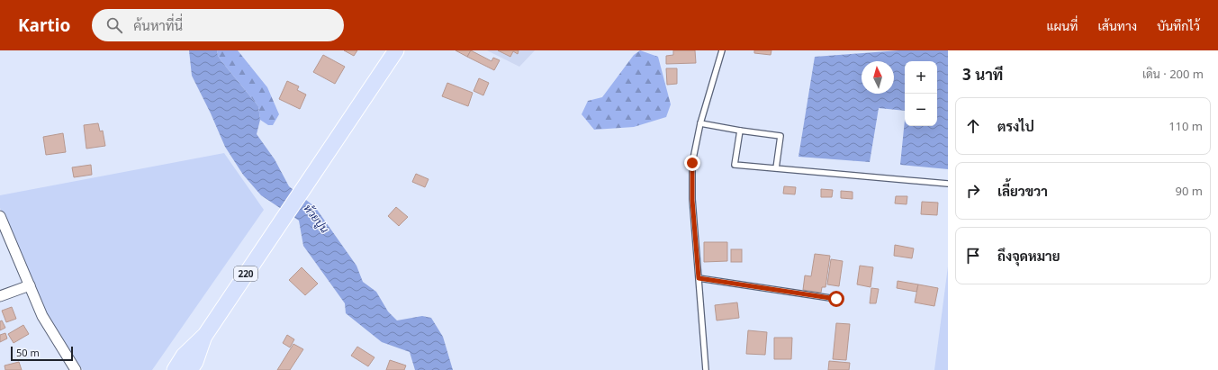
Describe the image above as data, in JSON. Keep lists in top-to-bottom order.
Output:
{
  "streets": {
    "main road": ["220"]
  },
  "water": ["ห้วยปูน"],
  "scale_bar": "50 m",
  "north": "top",
  "page": {
    "header": "Kartio",
    "search": "ค้นหาที่นี่",
    "nav": ["แผนที่", "เส้นทาง", "บันทึกไว้"],
    "heading": ["3 นาที", "เดิน · 200 m"],
    "map_buttons": ["+", "−"],
    "list": [
      ["ตรงไป", "110 m"],
      ["เลี้ยวขวา", "90 m"],
      "ถึงจุดหมาย"
    ],
    "scale": "50 m"
  }
}
